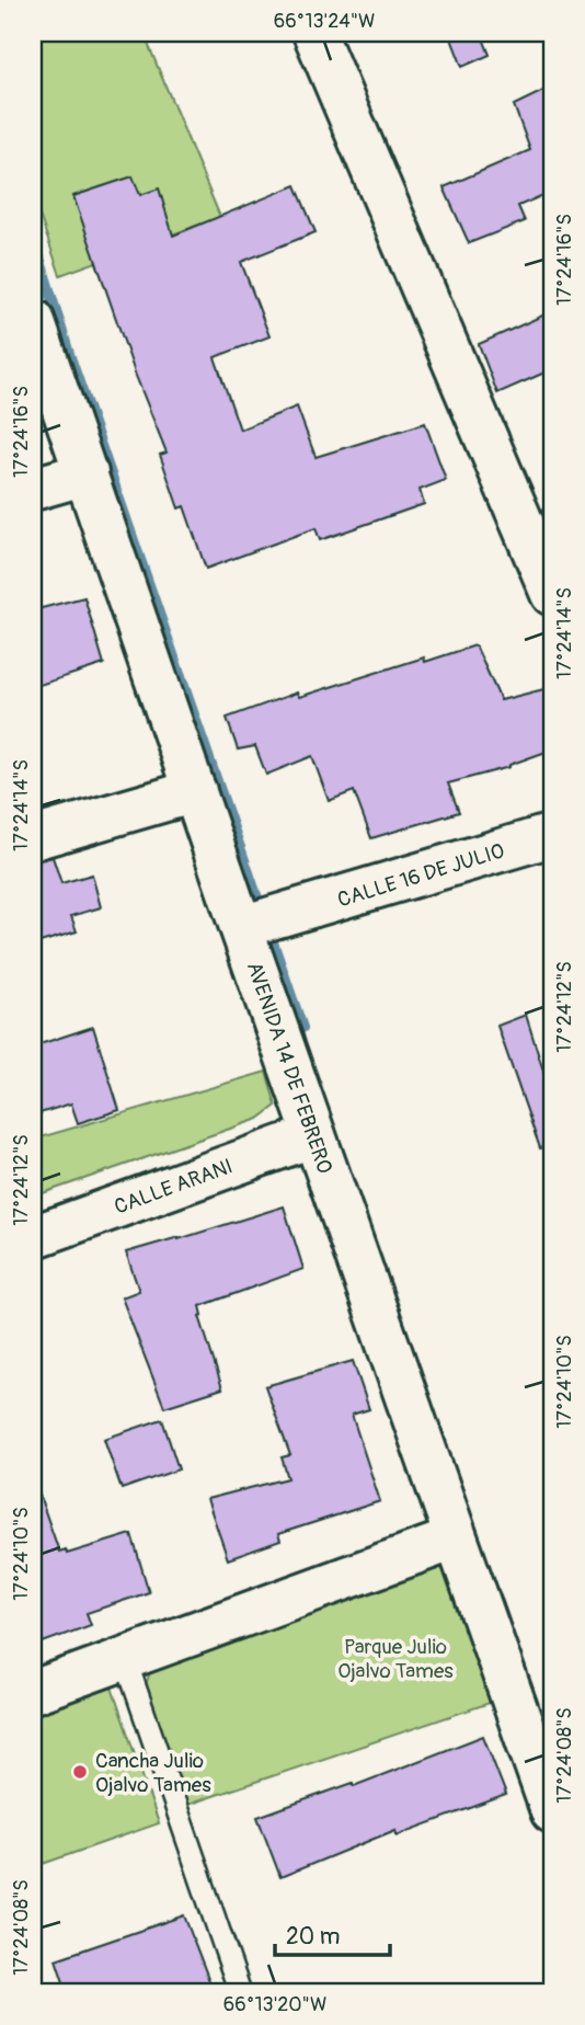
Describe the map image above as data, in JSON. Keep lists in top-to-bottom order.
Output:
{
  "streets": {
    "street": ["CALLE 16 DE JULIO", "AVENIDA 14 DE FEBRERO", "CALLE ARANI"]
  },
  "crossings": [
    ["CALLE 16 DE JULIO", "AVENIDA 14 DE FEBRERO"],
    ["AVENIDA 14 DE FEBRERO", "CALLE ARANI"]
  ],
  "parks": ["Parque Julio Ojalvo Tames"],
  "places": ["Cancha Julio Ojalvo Tames"],
  "scale_bar": "20 m",
  "coordinates": [
    "66°13'24\"W",
    "17°24'16\"S",
    "17°24'14\"S",
    "17°24'12\"S",
    "17°24'10\"S",
    "17°24'08\"S",
    "66°13'20\"W"
  ]
}
